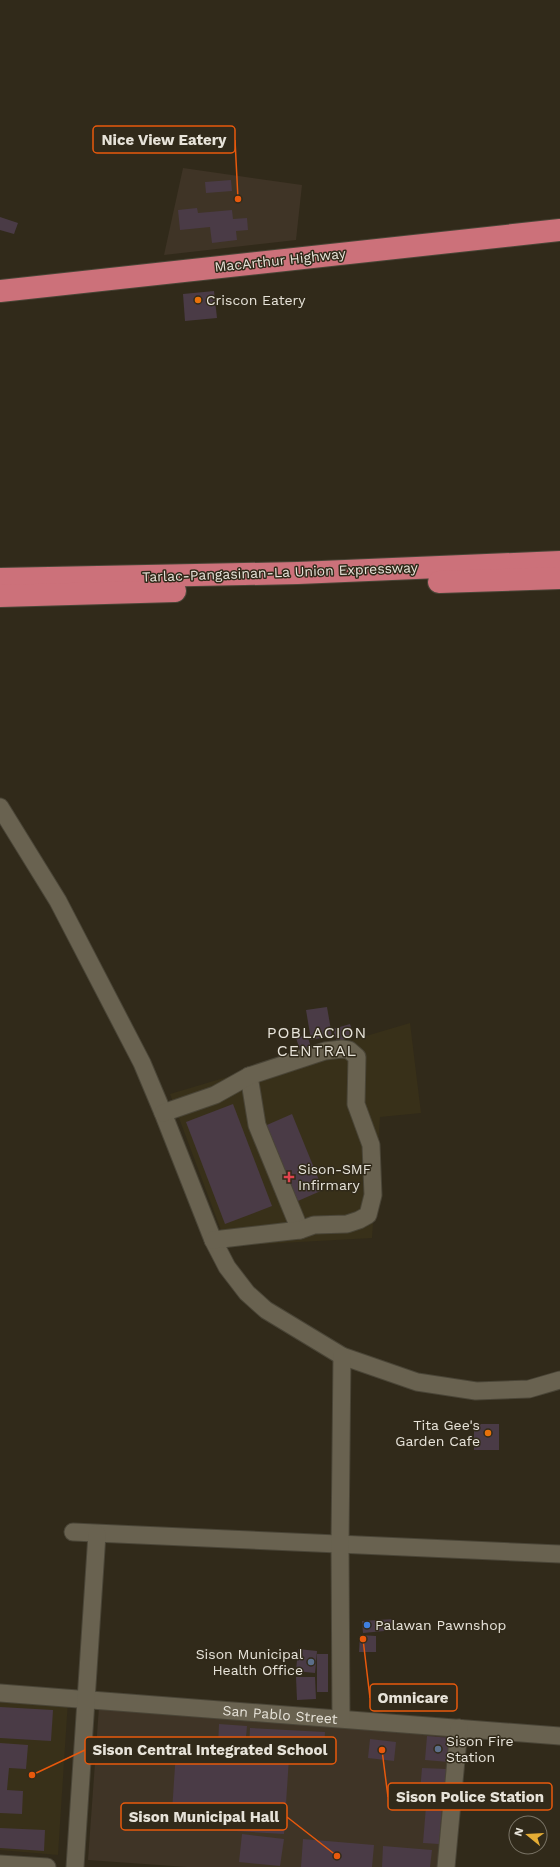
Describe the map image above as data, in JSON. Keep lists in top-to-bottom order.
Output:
{
  "streets": {
    "highway": ["MacArthur Highway", "Tarlac-Pangasinan-La Union Expressway"],
    "street": ["San Pablo Street"]
  },
  "districts": ["POBLACION CENTRAL"],
  "places": {
    "other": [
      "Nice View Eatery",
      "Criscon Eatery",
      "Tita Gee's Garden Cafe",
      "Palawan Pawnshop",
      "Omnicare",
      "Sison Municipal Health Office",
      "Sison Fire Station",
      "Sison Police Station",
      "Sison Central Integrated School",
      "Sison Municipal Hall"
    ],
    "health": ["Sison-SMF Infirmary"]
  },
  "north": "left"
}
